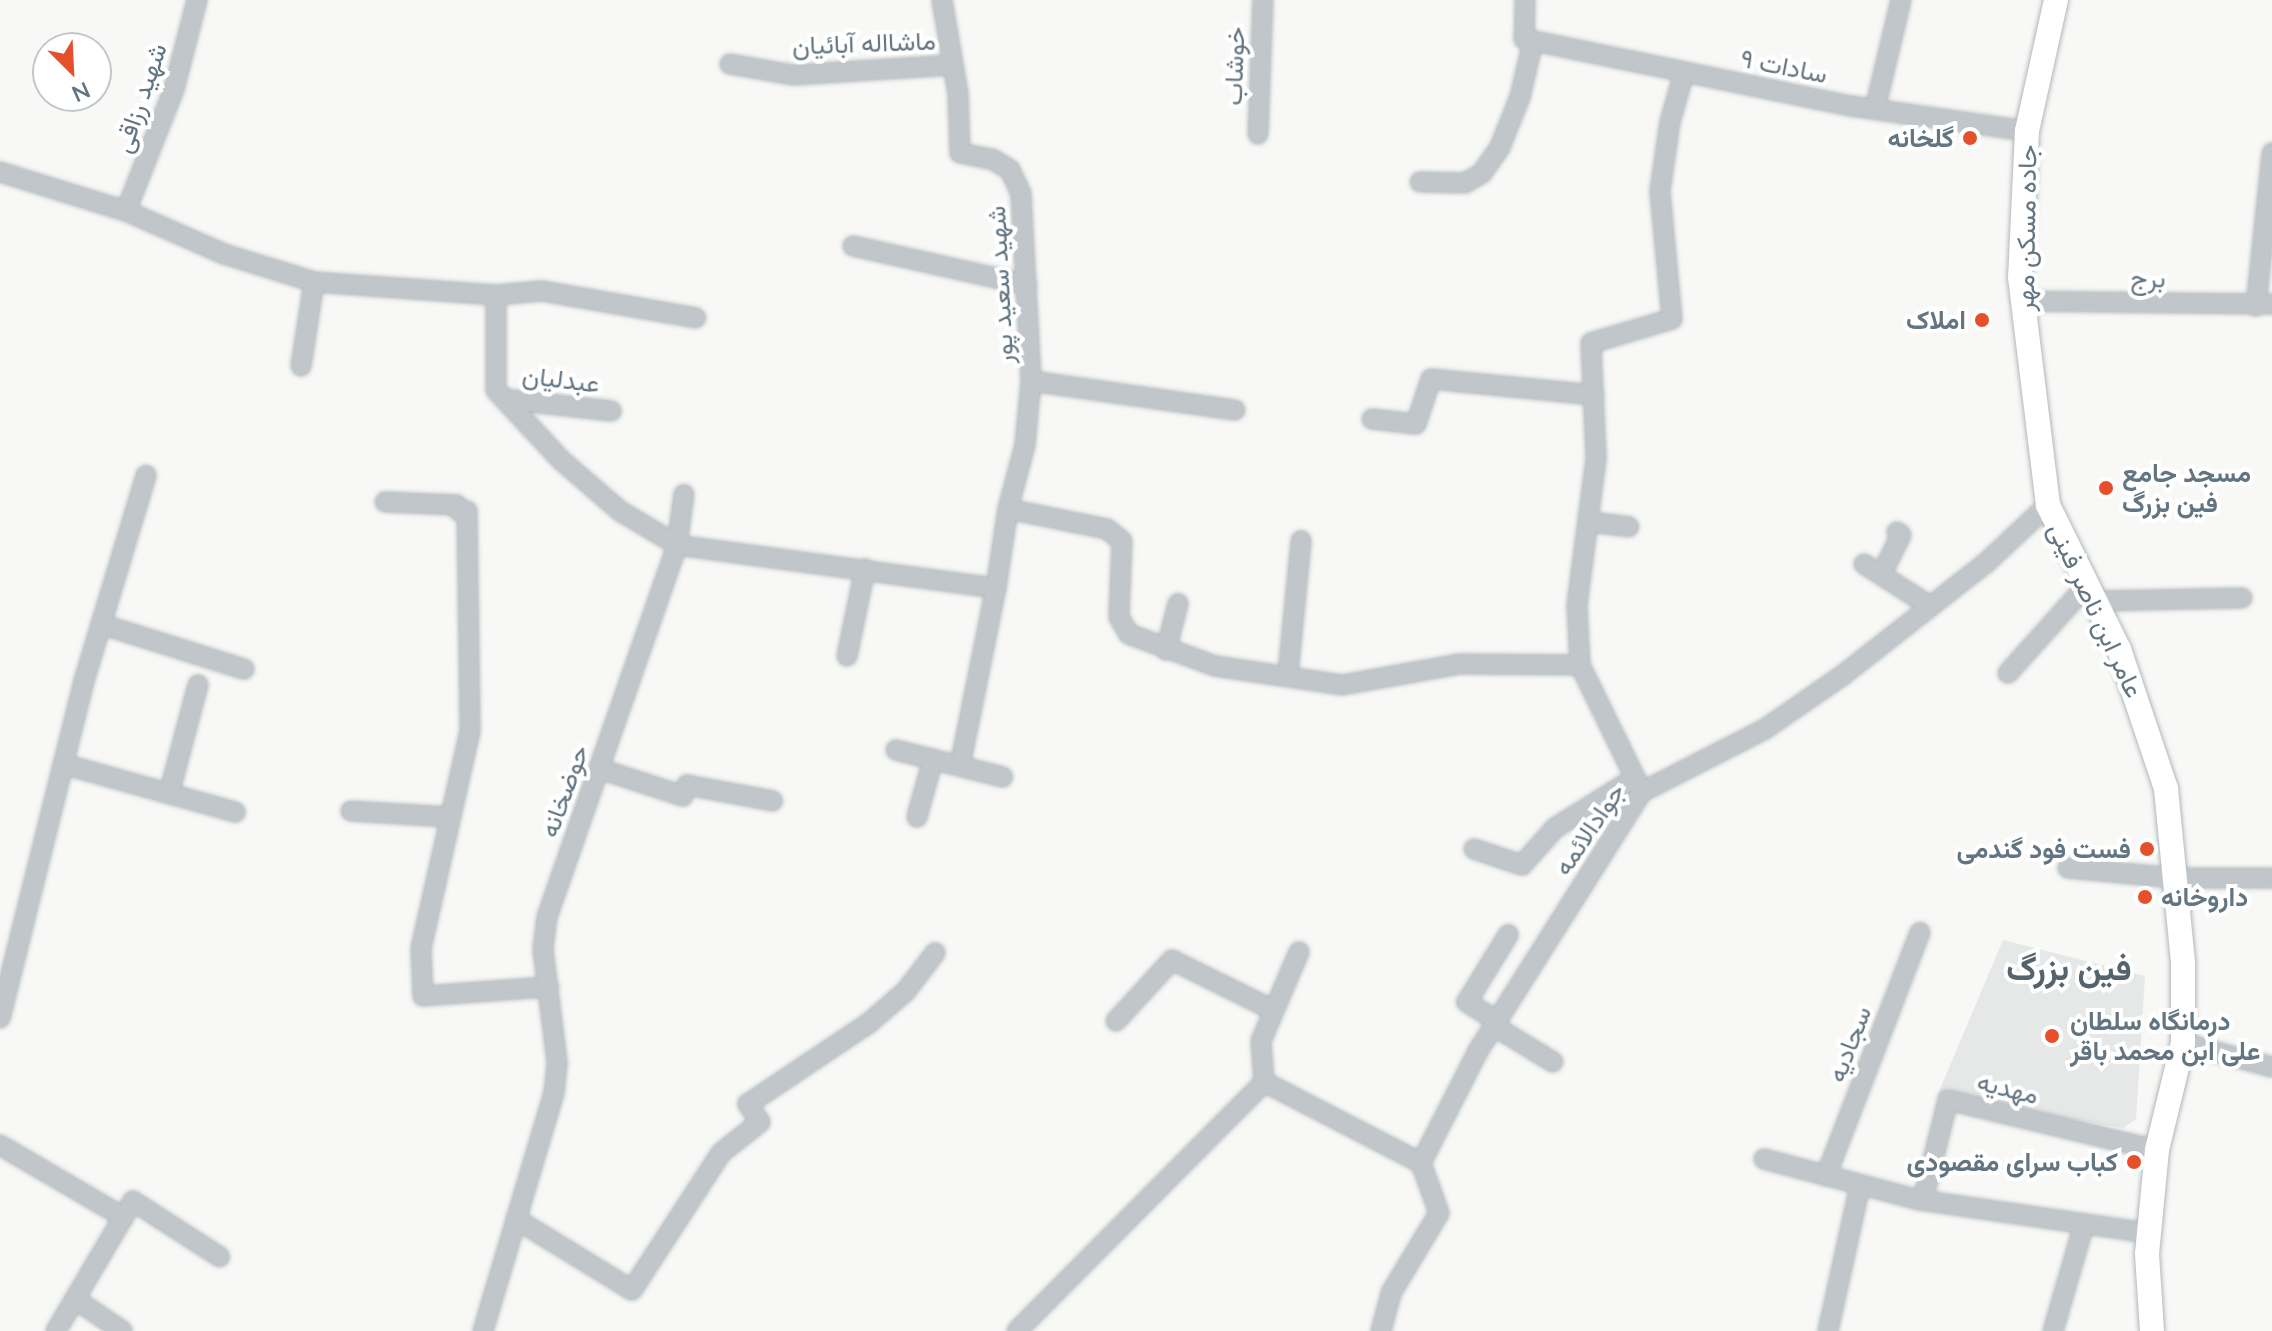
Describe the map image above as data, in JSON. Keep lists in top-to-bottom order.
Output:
{
  "streets": {
    "main road": ["جاده مسکن مهر", "عامر ابن ناصر فینی"],
    "street": [
      "ماشااله آبائیان",
      "خوشاب",
      "سادات ۹",
      "شهید رزاقی",
      "برج",
      "شهید سعید پور",
      "عبدلیان",
      "حوضخانه",
      "جوادالائمه",
      "سجادیه",
      "مهدیه"
    ]
  },
  "crossings": [
    ["ماشااله آبائیان", "شهید سعید پور"],
    ["سادات ۹", "جاده مسکن مهر"],
    ["جاده مسکن مهر", "برج"],
    ["جاده مسکن مهر", "عامر ابن ناصر فینی"],
    ["جاده مسکن مهر", "جوادالائمه"],
    ["عامر ابن ناصر فینی", "جوادالائمه"],
    ["عامر ابن ناصر فینی", "مهدیه"]
  ],
  "districts": ["فین بزرگ"],
  "places": [
    "گلخانه",
    "املاک",
    "مسجد جامع فین بزرگ",
    "فست فود گندمی",
    "داروخانه",
    "درمانگاه سلطان علی ابن محمد باقر",
    "کباب سرای مقصودی"
  ],
  "north": "bottom right"
}
